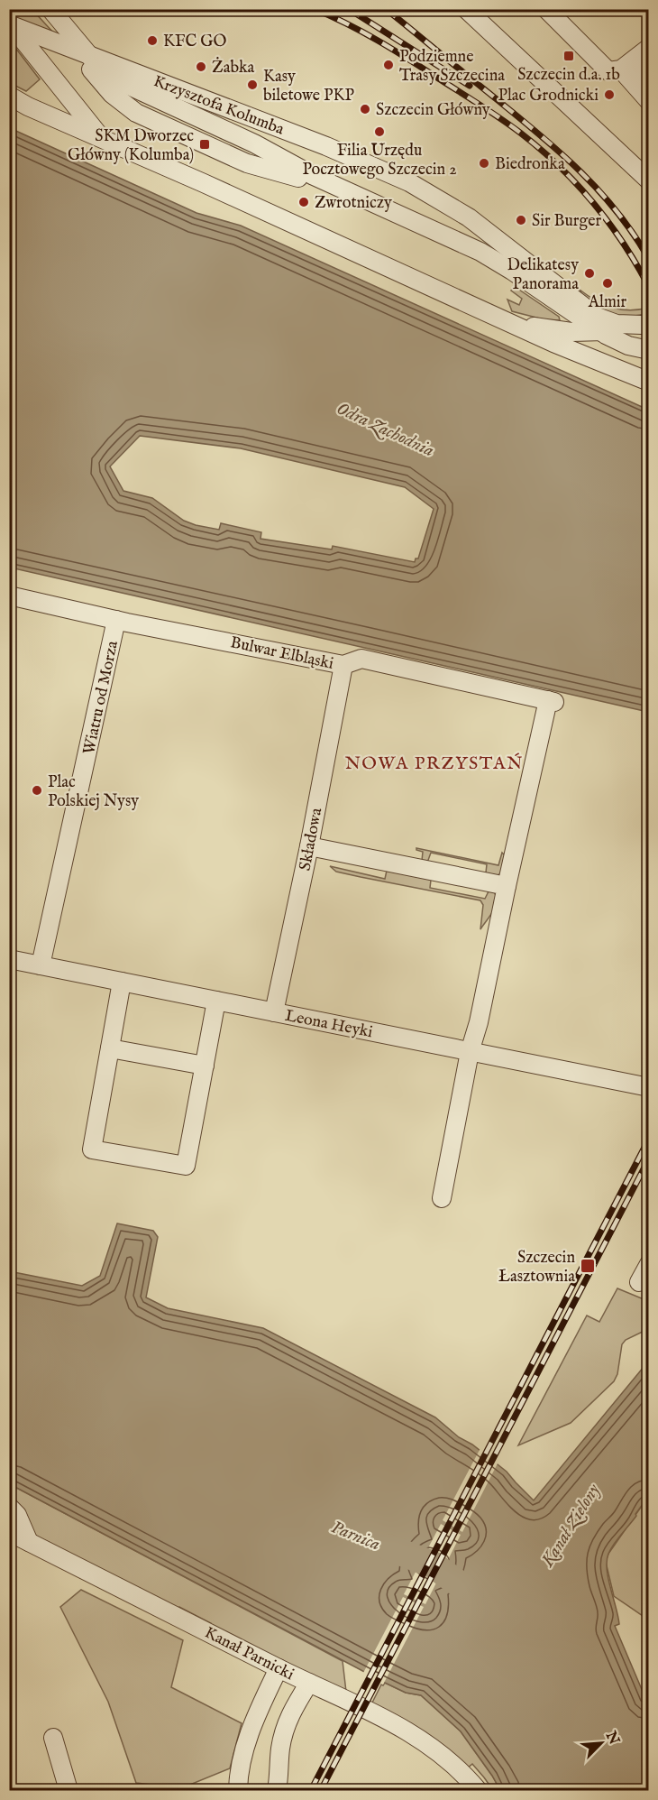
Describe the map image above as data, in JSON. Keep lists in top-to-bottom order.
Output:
{
  "streets": {
    "street": [
      "Krzysztofa Kolumba",
      "Bulwar Elbląski",
      "Wiatru od Morza",
      "Składowa",
      "Leona Heyki",
      "Kanał Parnicki"
    ]
  },
  "crossings": [
    ["Bulwar Elbląski", "Wiatru od Morza"],
    ["Bulwar Elbląski", "Składowa"],
    ["Wiatru od Morza", "Leona Heyki"],
    ["Składowa", "Leona Heyki"]
  ],
  "districts": ["NOWA PRZYSTAŃ"],
  "water": ["Odra Zachodnia", "Kanał Zielony", "Parnica"],
  "places": {
    "other": [
      "KFC GO",
      "Podziemne Trasy Szczecina",
      "Żabka",
      "Kasy biletowe PKP",
      "Plac Grodnicki",
      "Szczecin Główny",
      "Filia Urzędu Pocztowego Szczecin 2",
      "Biedronka",
      "Zwrotniczy",
      "Sir Burger",
      "Delikatesy Panorama",
      "Almir",
      "Plac Polskiej Nysy"
    ],
    "transit": ["Szczecin d.a. 1b", "SKM Dworzec Główny (Kolumba)", "Szczecin Łasztownia"]
  },
  "north": "top right"
}
